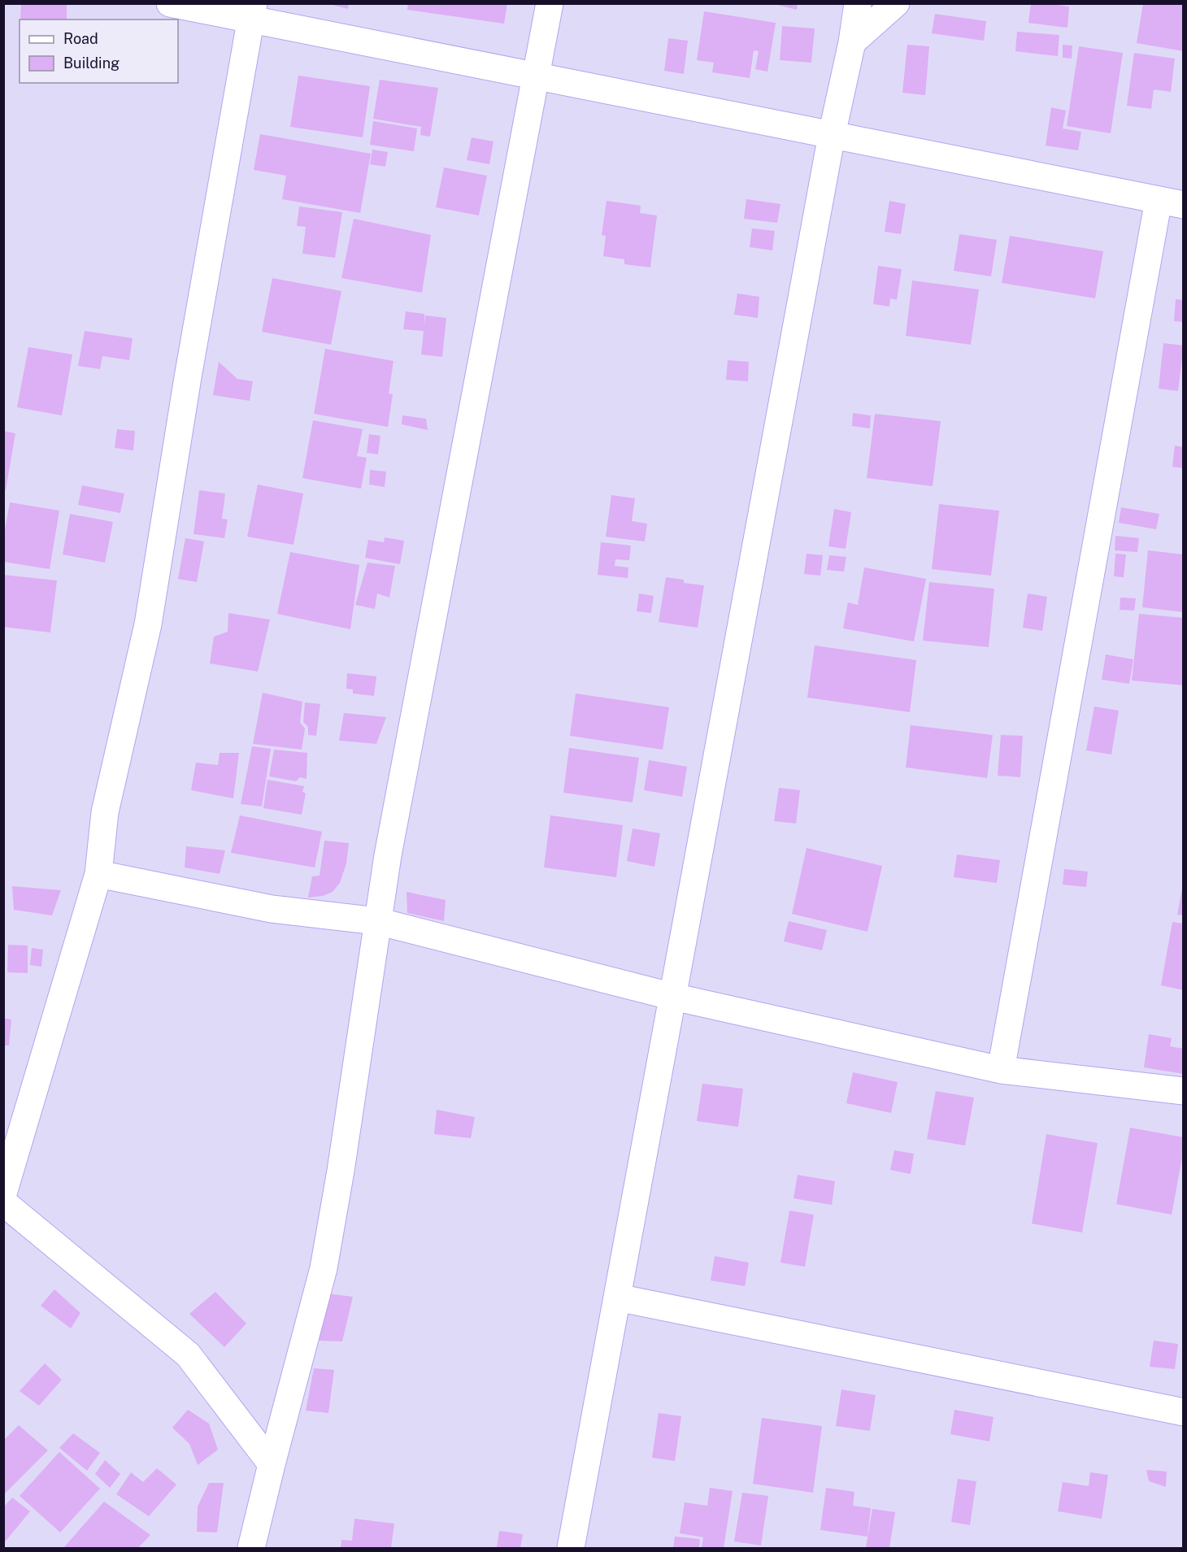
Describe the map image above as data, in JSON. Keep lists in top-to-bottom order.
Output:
{
  "legend": ["Road", "Building"]
}
